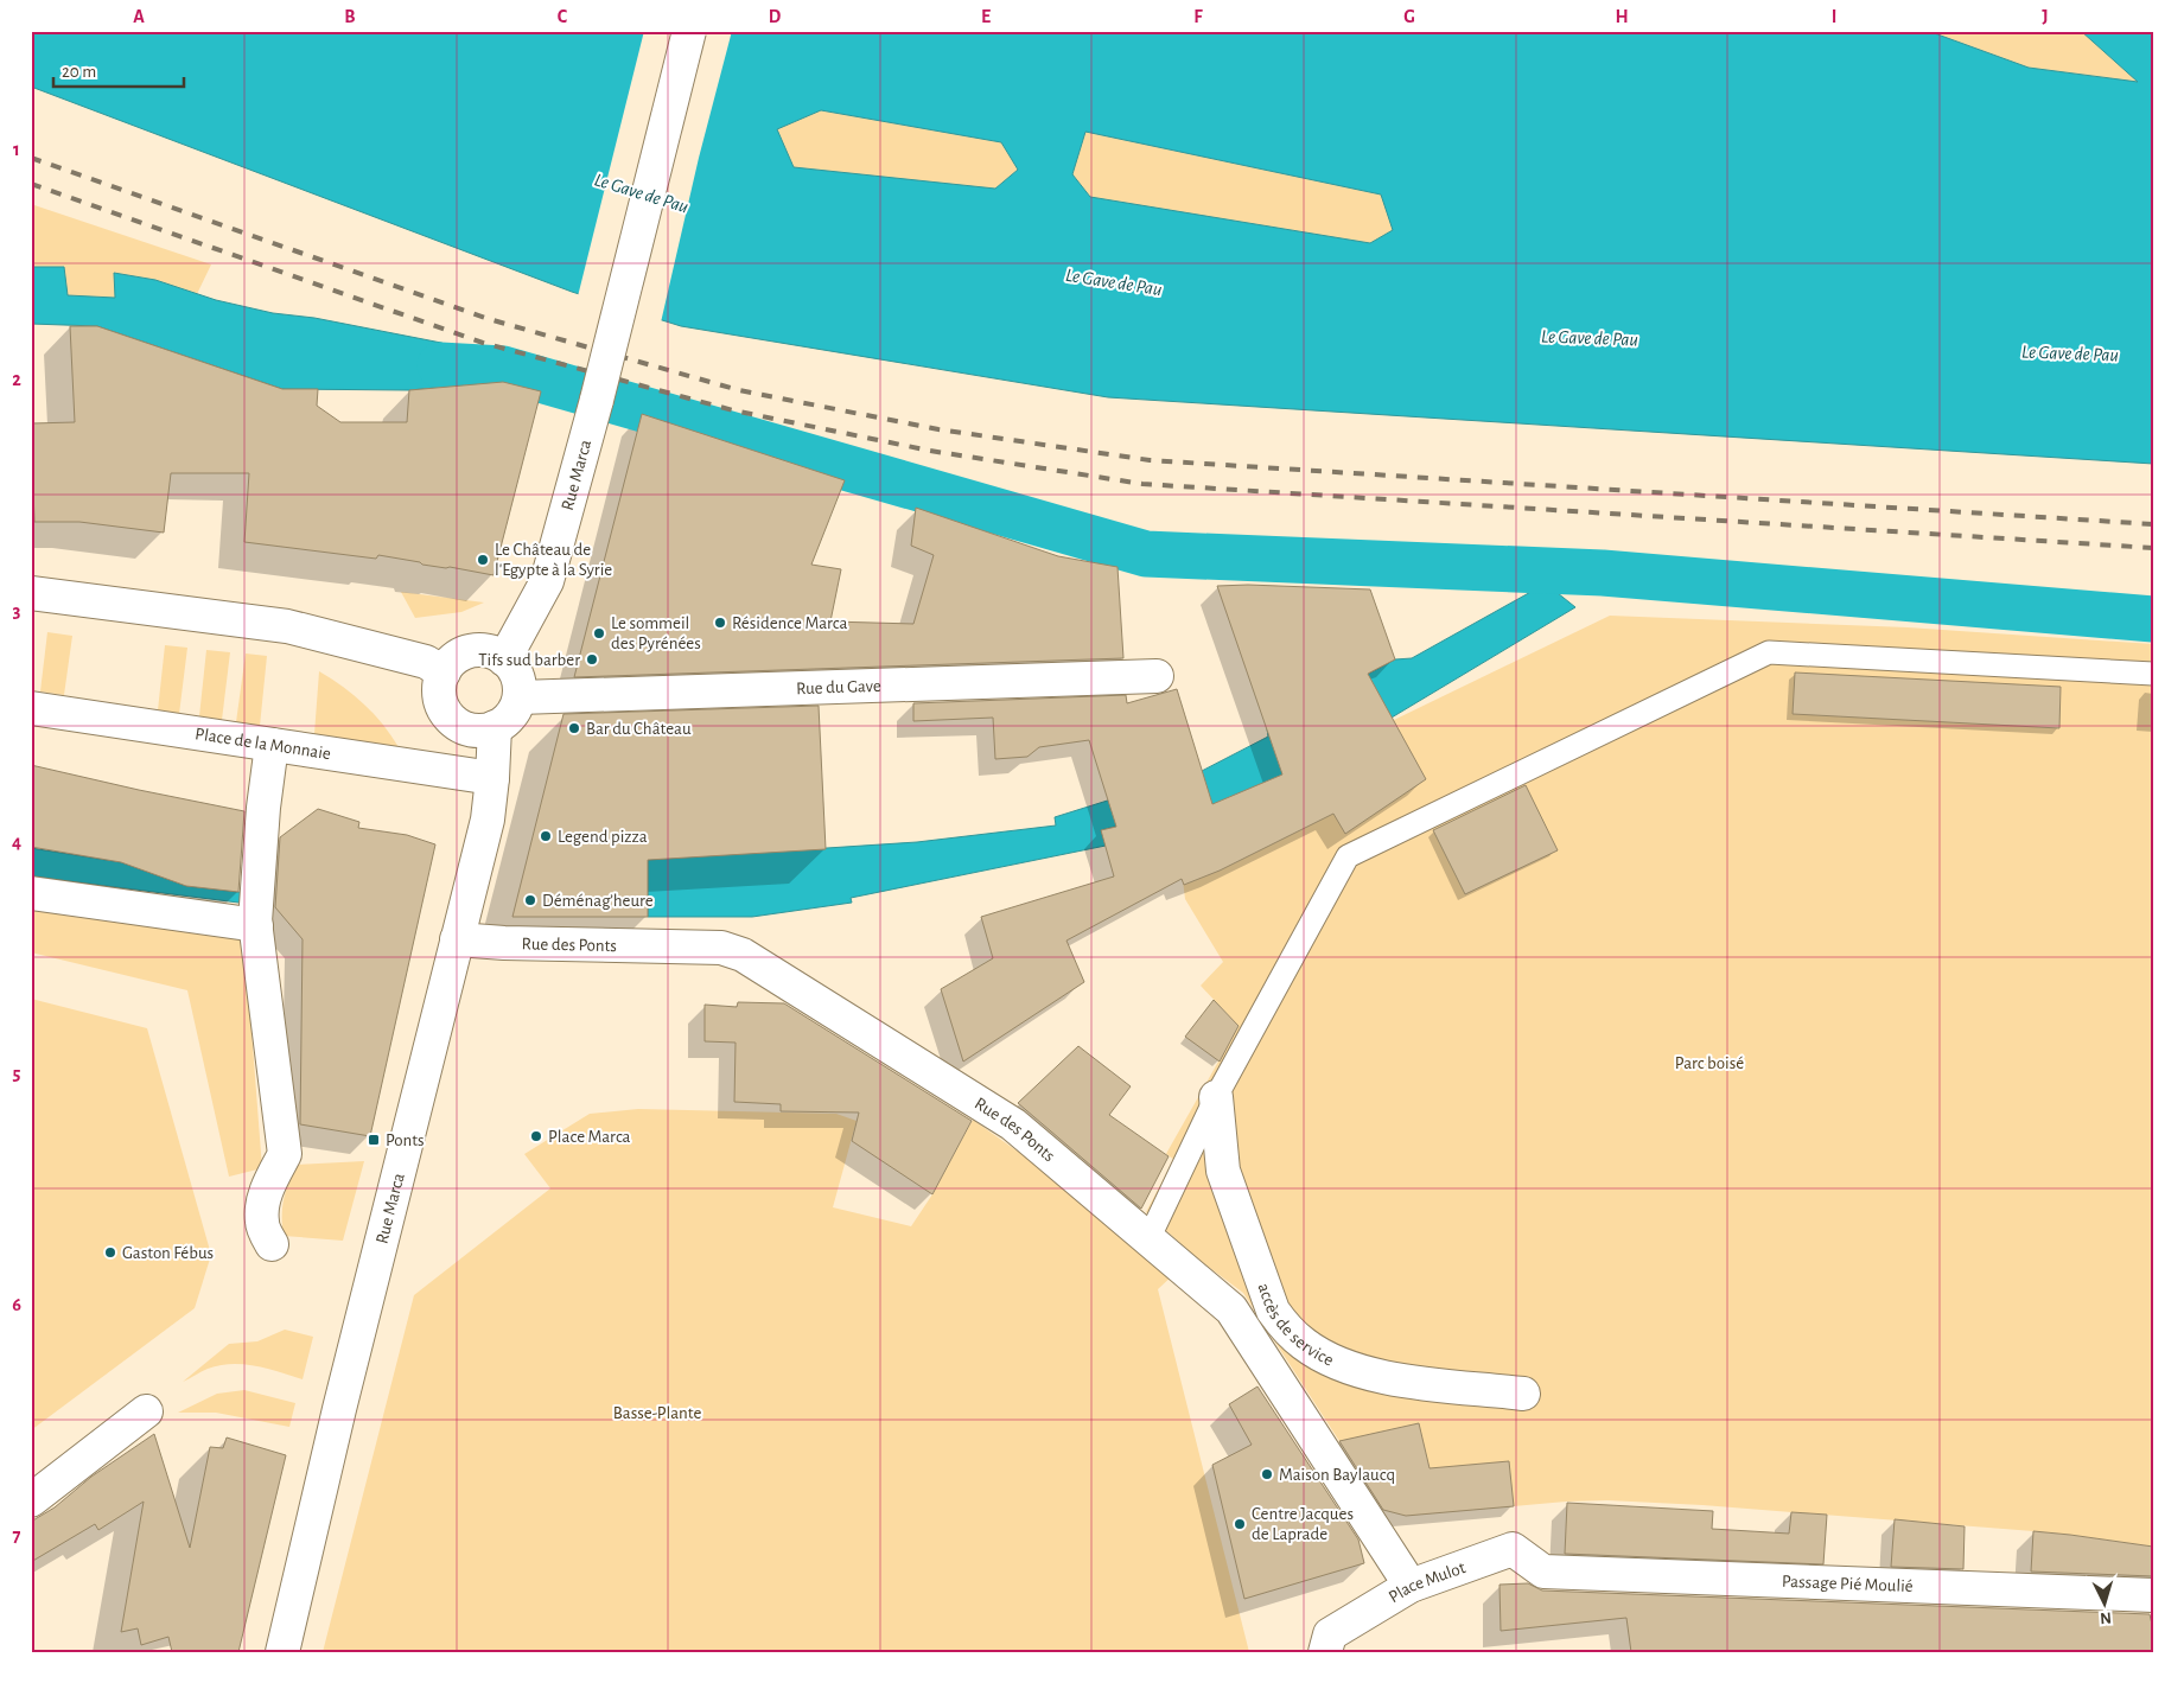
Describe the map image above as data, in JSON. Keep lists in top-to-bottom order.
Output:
{
  "streets": {
    "street": [
      "Rue Marca",
      "Rue du Gave",
      "Place de la Monnaie",
      "Rue des Ponts",
      "accès de service",
      "Place Mulot",
      "Passage Pié Moulié"
    ]
  },
  "crossings": [
    ["Rue Marca", "Rue du Gave"],
    ["Rue Marca", "Place de la Monnaie"],
    ["Rue Marca", "Rue des Ponts"],
    ["Rue des Ponts", "Place Mulot"],
    ["Place Mulot", "Passage Pié Moulié"]
  ],
  "water": ["Le Gave de Pau"],
  "parks": ["Parc boisé", "Basse-Plante"],
  "places": {
    "other": [
      "Le Château de l'Egypte à la Syrie",
      "Résidence Marca",
      "Le sommeil des Pyrénées",
      "Tifs sud barber",
      "Bar du Château",
      "Legend pizza",
      "Déménag’heure",
      "Place Marca",
      "Gaston Fébus",
      "Maison Baylaucq",
      "Centre Jacques de Laprade"
    ],
    "transit": ["Ponts"]
  },
  "scale_bar": "20 m",
  "north": "bottom",
  "grid": {
    "columns": [
      "A",
      "B",
      "C",
      "D",
      "E",
      "F",
      "G",
      "H",
      "I",
      "J"
    ],
    "rows": [
      "1",
      "2",
      "3",
      "4",
      "5",
      "6",
      "7"
    ]
  }
}
